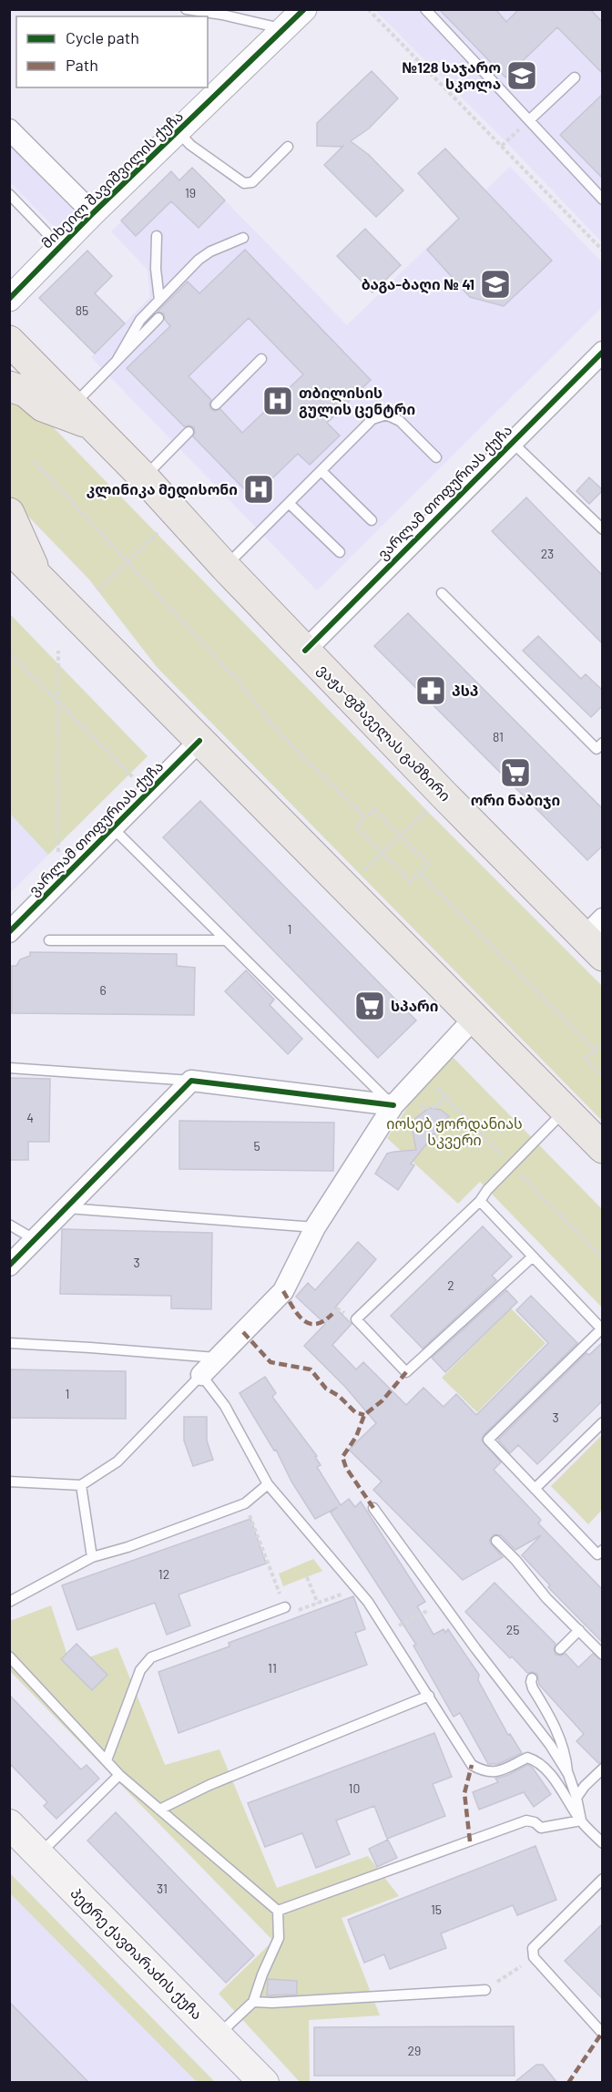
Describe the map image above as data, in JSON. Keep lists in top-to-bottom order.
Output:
{
  "streets": {
    "main road": ["ვაჟა-ფშაველას გამზირი", "პეტრე ქავთარაძის ქუჩა"],
    "street": ["მიხეილ შავიშვილის ქუჩა", "ვარლამ თოფურიას ქუჩა"]
  },
  "crossings": [
    ["ვარლამ თოფურიას ქუჩა", "ვაჟა-ფშაველას გამზირი"]
  ],
  "parks": ["იოსებ ჟორდანიას სკვერი"],
  "places": {
    "school or university": ["№128 საჯარო სკოლა", "ბაგა-ბაღი № 41"],
    "hospital": ["თბილისის გულის ცენტრი", "კლინიკა მედისონი"],
    "pharmacy": ["პსპ"],
    "supermarket": ["ორი ნაბიჯი", "სპარი"]
  },
  "house_numbers": [
    "19",
    "85",
    "23",
    "81",
    "1",
    "6",
    "4",
    "5",
    "3",
    "2",
    "1",
    "3",
    "12",
    "25",
    "11",
    "10",
    "31",
    "15",
    "29"
  ],
  "legend": ["Cycle path", "Path"]
}
